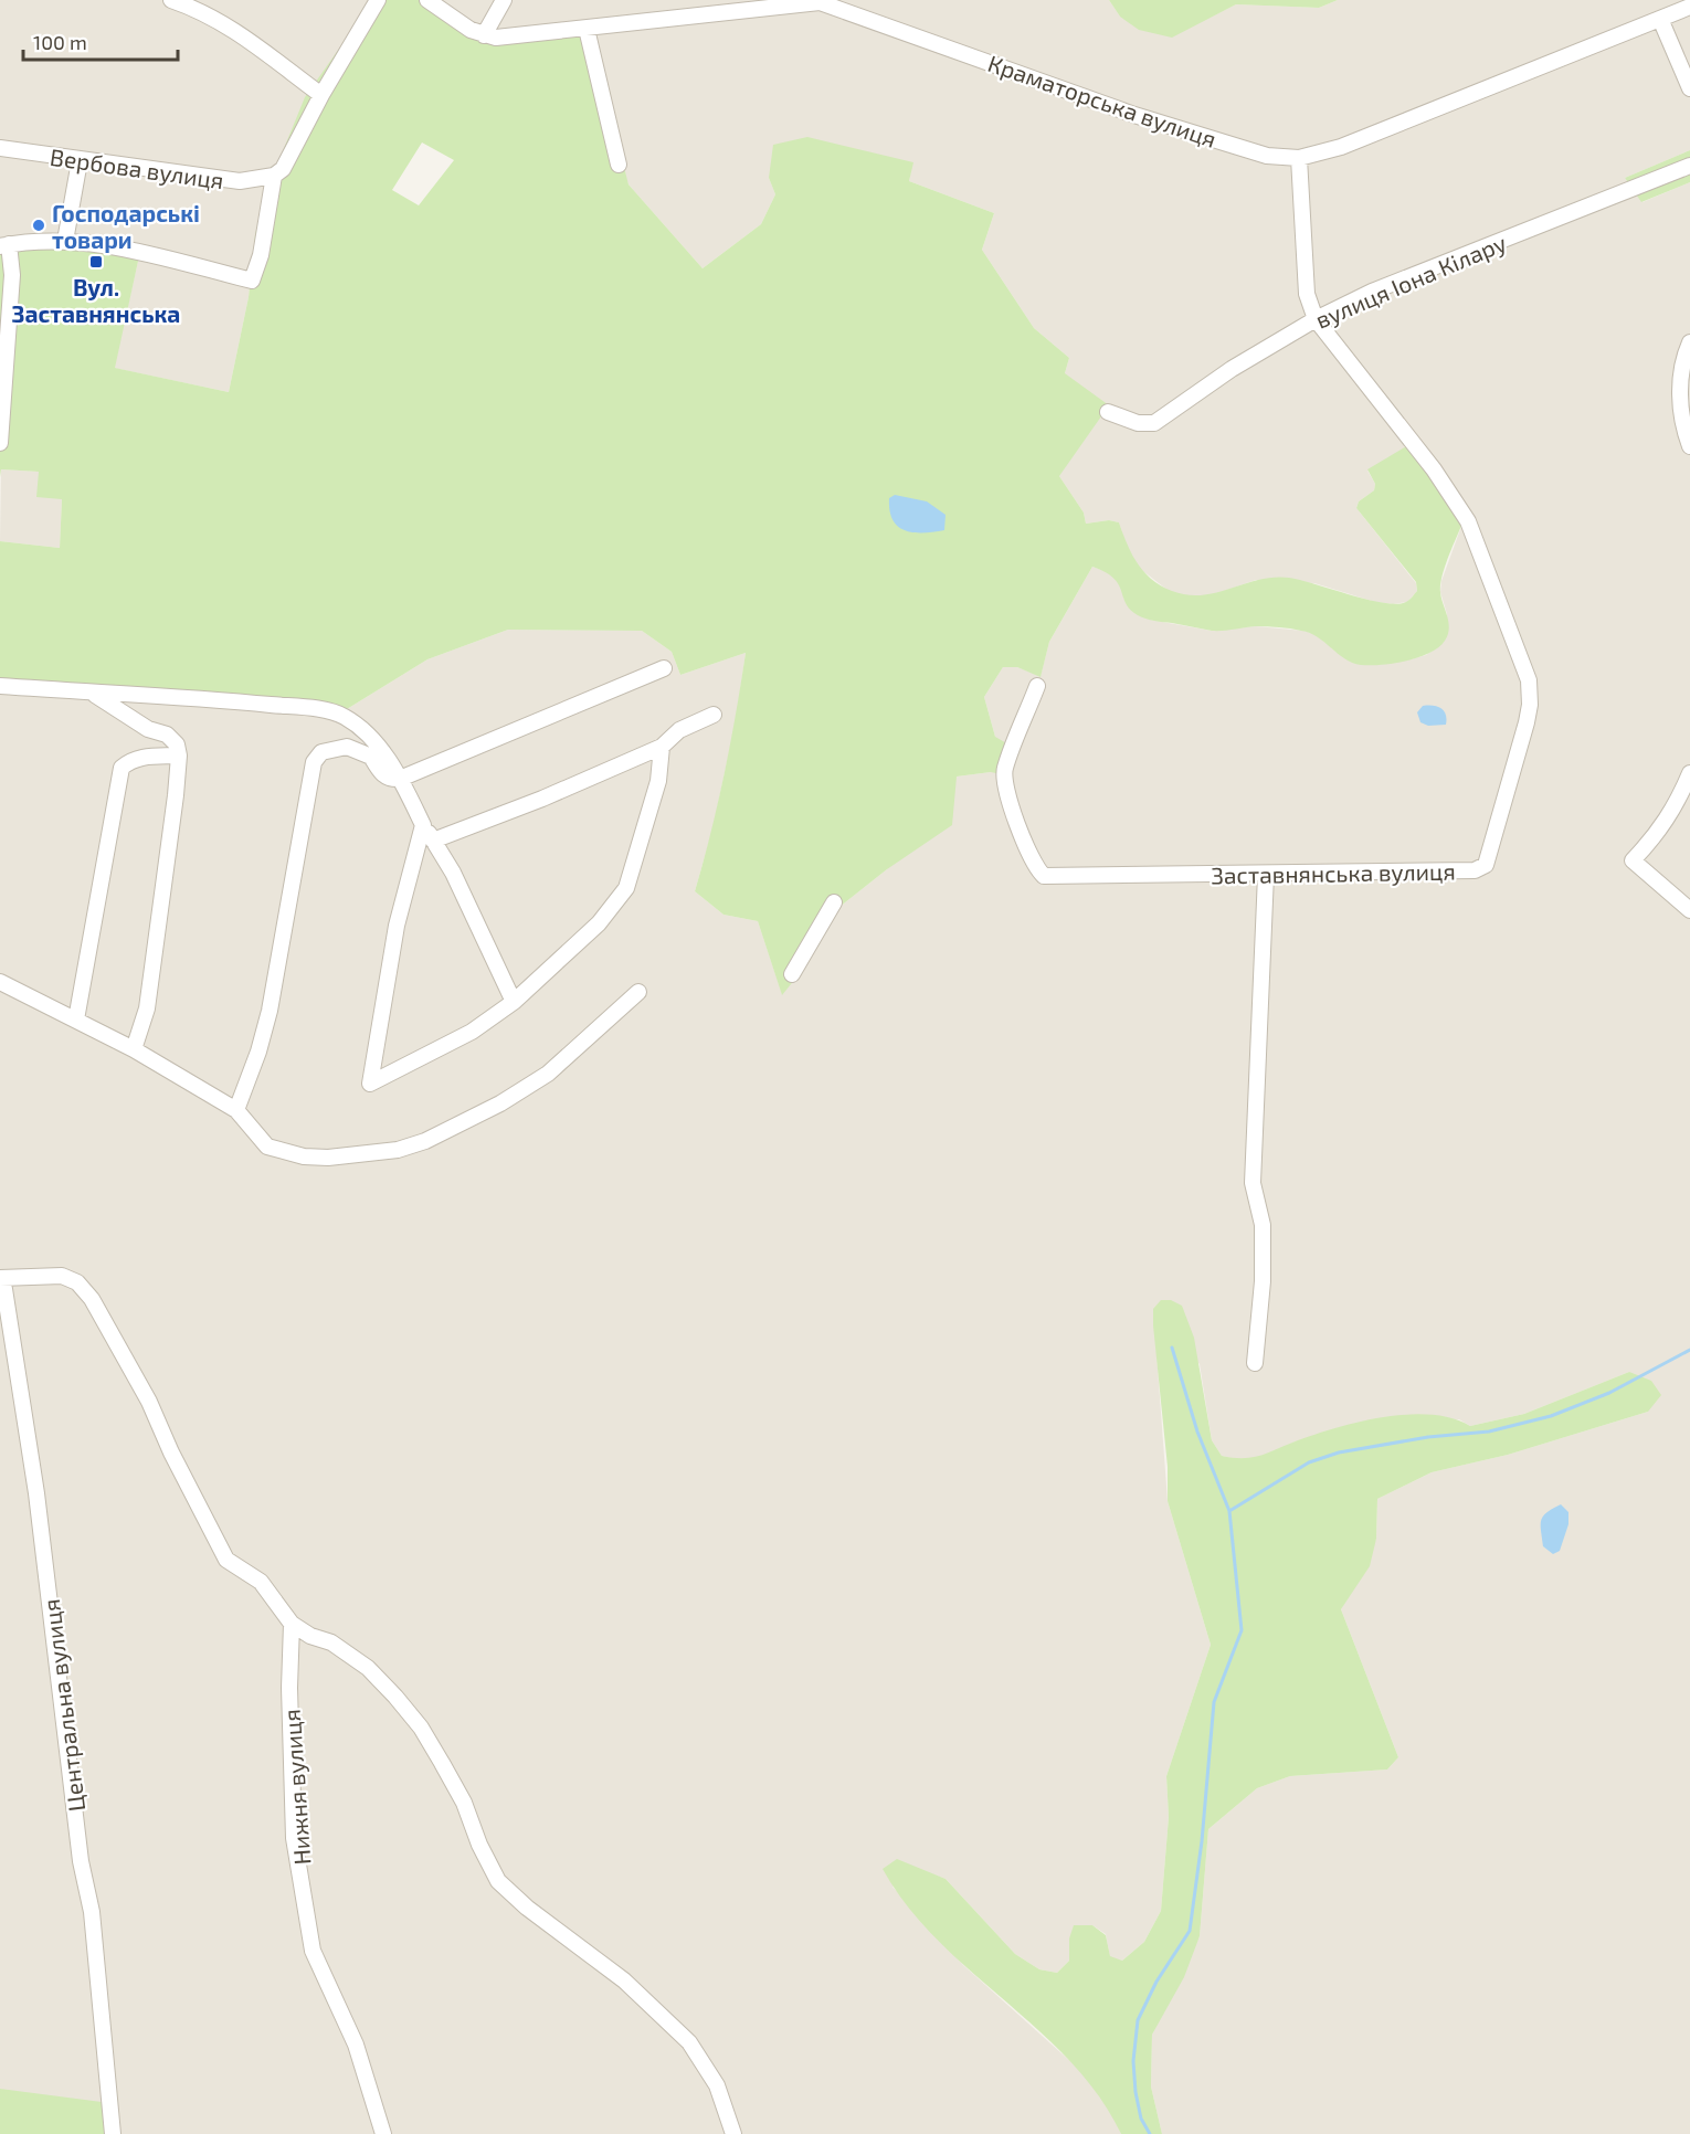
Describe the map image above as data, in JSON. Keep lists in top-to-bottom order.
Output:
{
  "streets": {
    "street": [
      "Краматорська вулиця",
      "Вербова вулиця",
      "вулиця Іона Кілару",
      "Заставнянська вулиця",
      "Центральна вулиця",
      "Нижня вулиця"
    ]
  },
  "crossings": [
    ["Краматорська вулиця", "Заставнянська вулиця"],
    ["вулиця Іона Кілару", "Заставнянська вулиця"]
  ],
  "places": {
    "other": ["Господарські товари"],
    "transit": ["Вул. Заставнянська"]
  },
  "scale_bar": "100 m"
}
